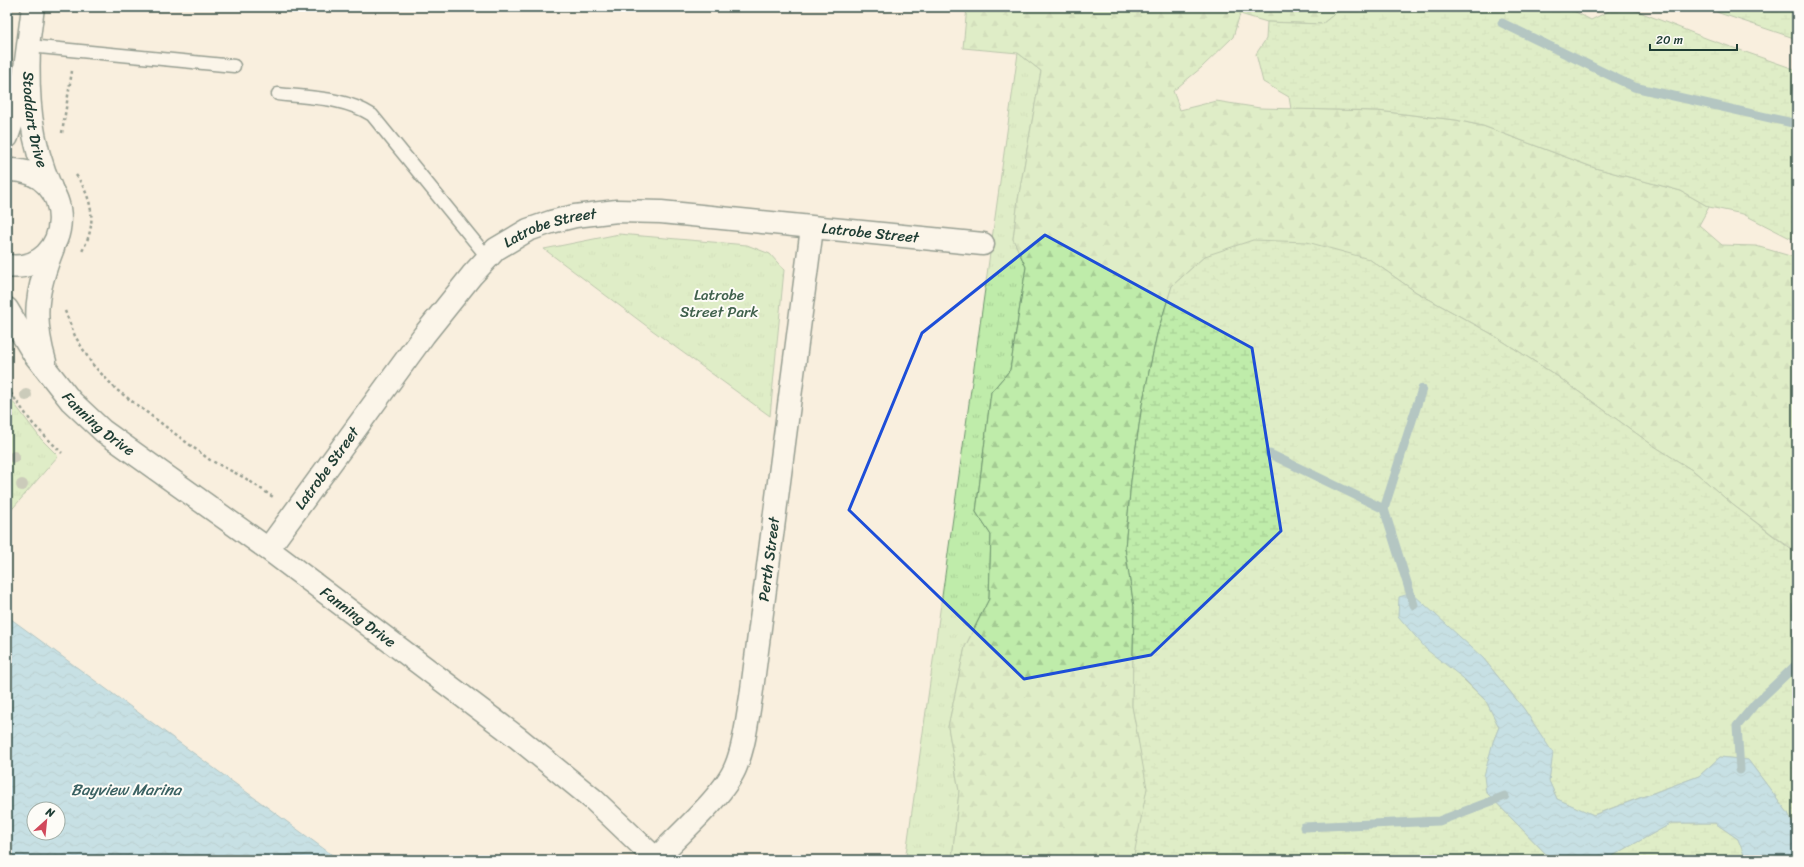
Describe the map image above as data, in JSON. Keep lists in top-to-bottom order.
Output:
{
  "streets": {
    "street": [
      "Stoddart Drive",
      "Latrobe Street",
      "Fanning Drive",
      "Perth Street"
    ]
  },
  "crossings": [
    ["Stoddart Drive", "Fanning Drive"],
    ["Latrobe Street", "Fanning Drive"],
    ["Latrobe Street", "Perth Street"],
    ["Fanning Drive", "Perth Street"]
  ],
  "water": ["Bayview Marina"],
  "parks": ["Latrobe Street Park"],
  "scale_bar": "20 m",
  "north": "top right"
}
